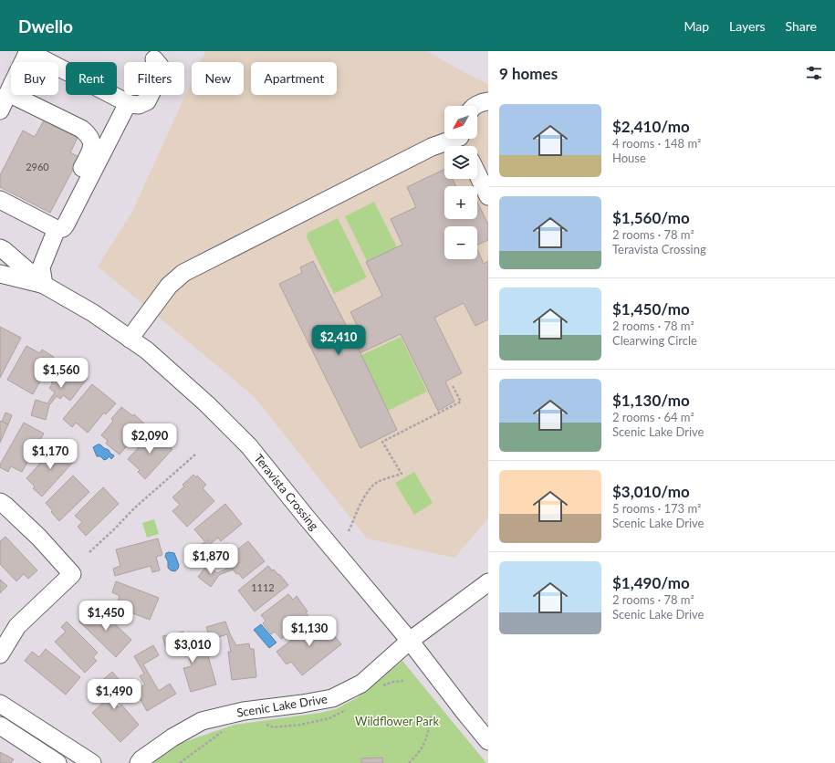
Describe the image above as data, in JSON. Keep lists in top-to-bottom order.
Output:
{
  "streets": {
    "street": ["Teravista Crossing", "Scenic Lake Drive"]
  },
  "crossings": [
    ["Teravista Crossing", "Scenic Lake Drive"]
  ],
  "parks": ["Wildflower Park"],
  "house_numbers": ["2960", "1112"],
  "north": "bottom left",
  "page": {
    "header": "Dwello",
    "nav": ["Map", "Layers", "Share"],
    "heading": "9 homes",
    "chip": [
      "Buy",
      "Rent",
      "Filters",
      "New",
      "Apartment"
    ],
    "list": [
      {
        "name": "$2,410/mo",
        "note": "4 rooms · 148 m² · House"
      },
      {
        "name": "$1,560/mo",
        "note": "2 rooms · 78 m² · Teravista Crossing"
      },
      {
        "name": "$1,450/mo",
        "note": "2 rooms · 78 m² · Clearwing Circle"
      },
      {
        "name": "$1,130/mo",
        "note": "2 rooms · 64 m² · Scenic Lake Drive"
      },
      {
        "name": "$3,010/mo",
        "note": "5 rooms · 173 m² · Scenic Lake Drive"
      },
      {
        "name": "$1,490/mo",
        "note": "2 rooms · 78 m² · Scenic Lake Drive"
      }
    ],
    "map_buttons": ["+", "−"],
    "price": [
      "$2,410",
      "$1,560",
      "$2,090",
      "$1,170",
      "$1,870",
      "$1,450",
      "$1,130",
      "$3,010",
      "$1,490"
    ]
  }
}
